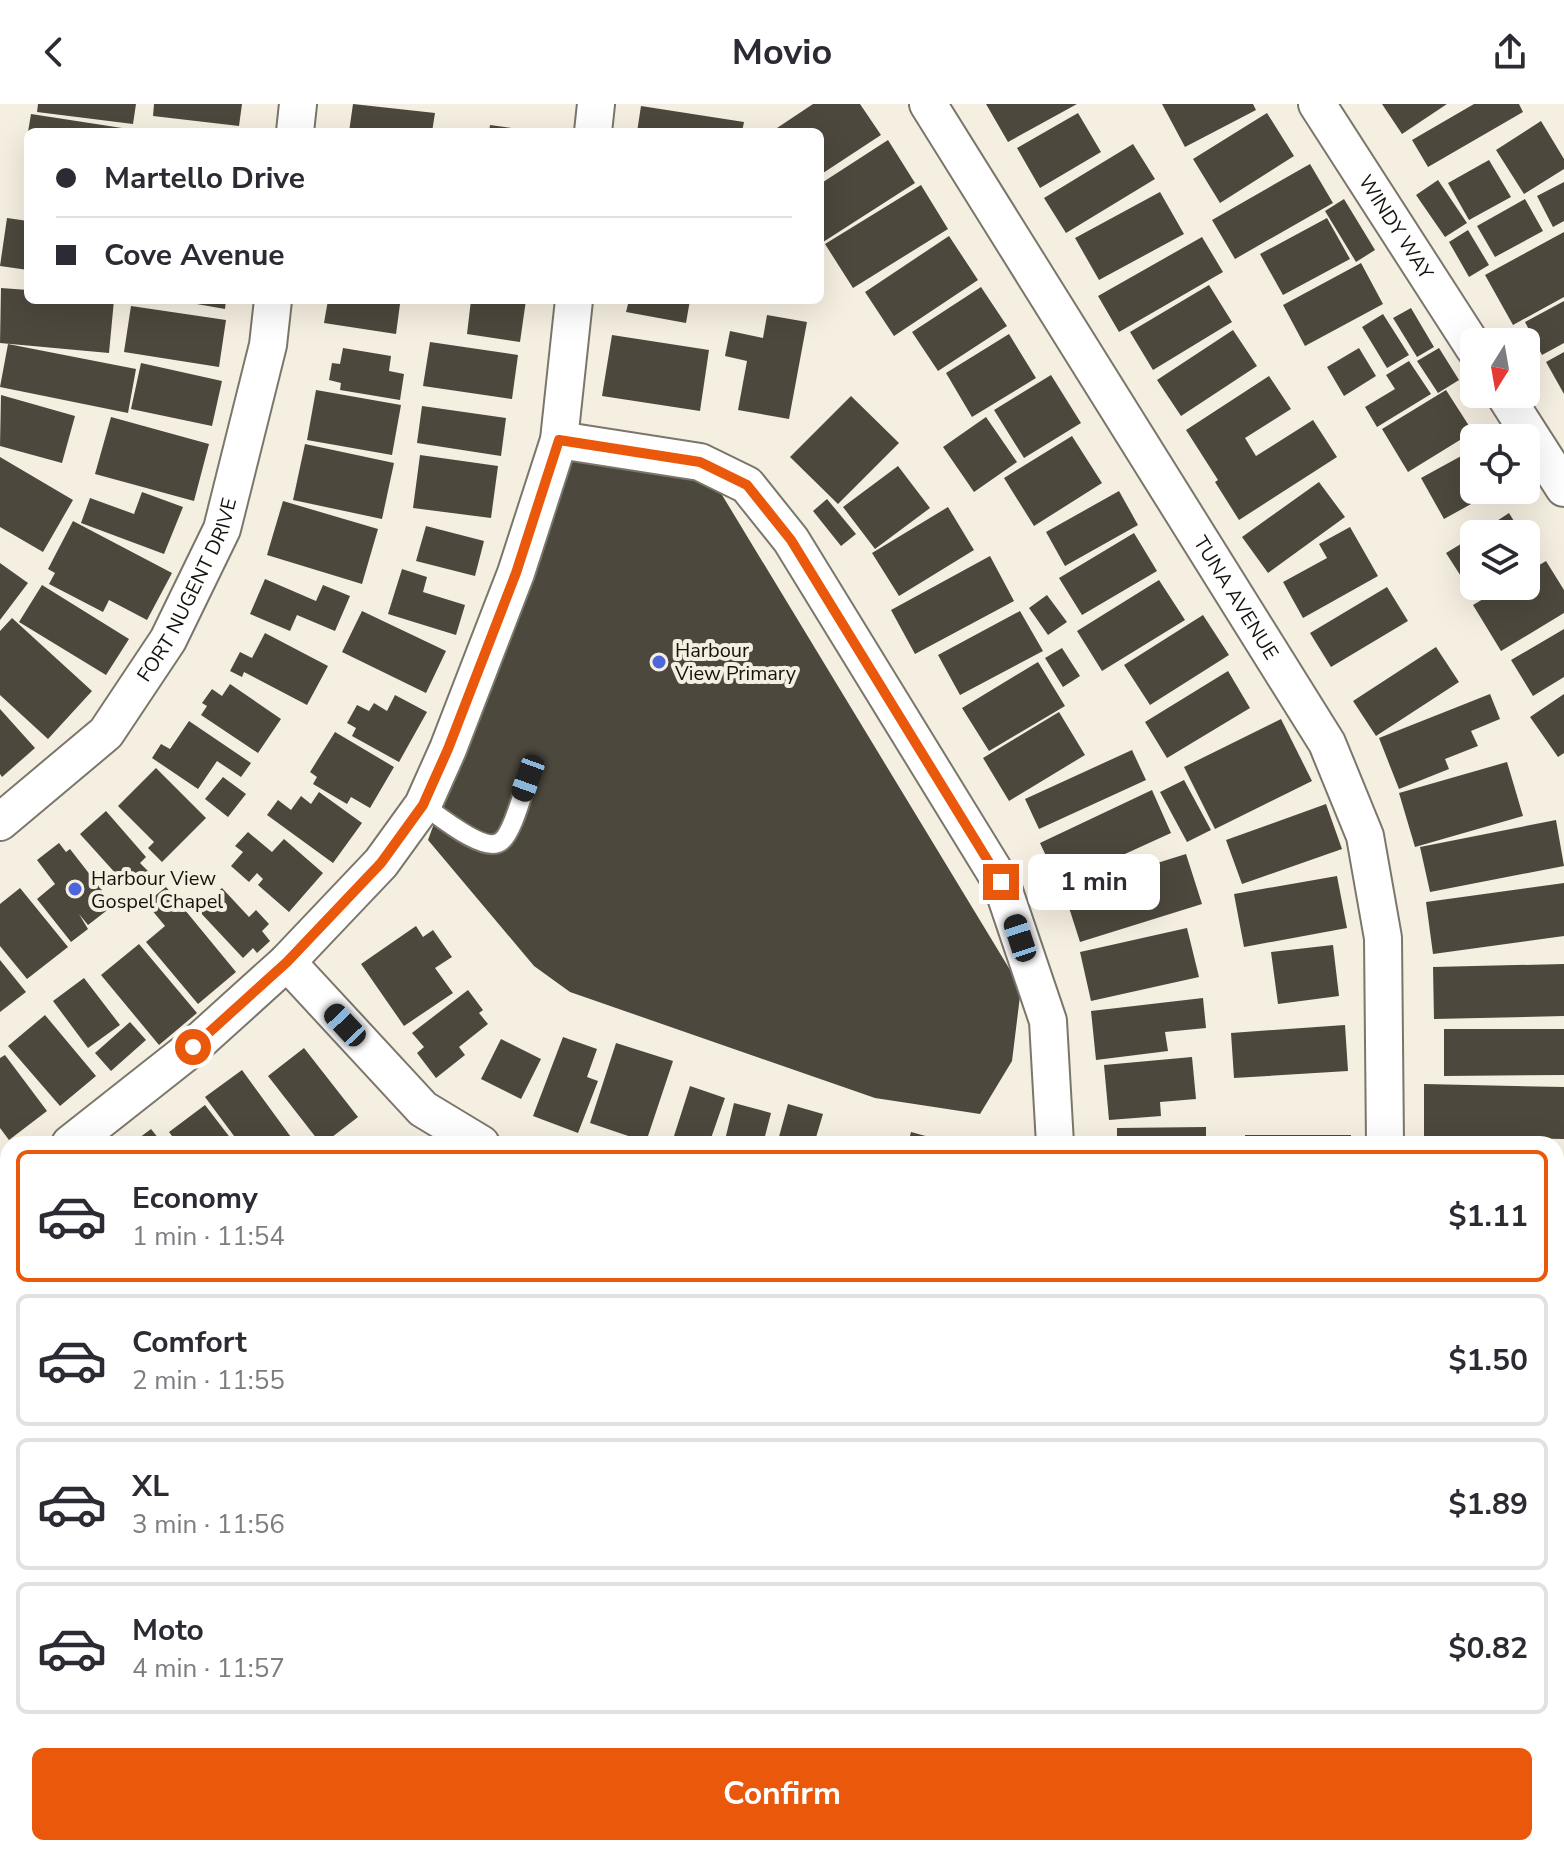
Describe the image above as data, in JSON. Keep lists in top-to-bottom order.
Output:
{
  "streets": {
    "street": ["WINDY WAY", "FORT NUGENT DRIVE", "TUNA AVENUE"]
  },
  "places": ["Harbour View Primary", "Harbour View Gospel Chapel"],
  "north": "bottom",
  "page": {
    "header": "Movio",
    "banner": ["Martello Drive", "Cove Avenue"],
    "bubble": "1 min",
    "list": [
      {
        "name": "Economy",
        "note": "1 min · 11:54",
        "value": "$1.11"
      },
      {
        "name": "Comfort",
        "note": "2 min · 11:55",
        "value": "$1.50"
      },
      {
        "name": "XL",
        "note": "3 min · 11:56",
        "value": "$1.89"
      },
      {
        "name": "Moto",
        "note": "4 min · 11:57",
        "value": "$0.82"
      }
    ],
    "buttons": "Confirm"
  }
}
